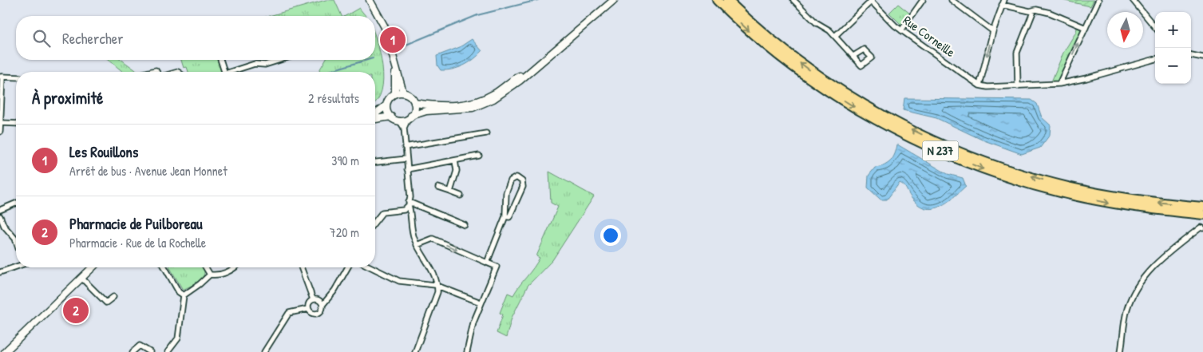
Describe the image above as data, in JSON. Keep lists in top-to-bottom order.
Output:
{
  "streets": {
    "highway": ["N 237"],
    "street": ["Rue Corneille"]
  },
  "north": "bottom",
  "page": {
    "map_buttons": ["+", "−"],
    "search": "Rechercher",
    "pins": ["1", "2"],
    "heading": ["À proximité", "2 résultats"],
    "list": [
      {
        "mark": "1",
        "name": "Les Rouillons",
        "note": "Arrêt de bus · Avenue Jean Monnet",
        "value": "390 m"
      },
      {
        "mark": "2",
        "name": "Pharmacie de Puilboreau",
        "note": "Pharmacie · Rue de la Rochelle",
        "value": "720 m"
      }
    ]
  }
}
